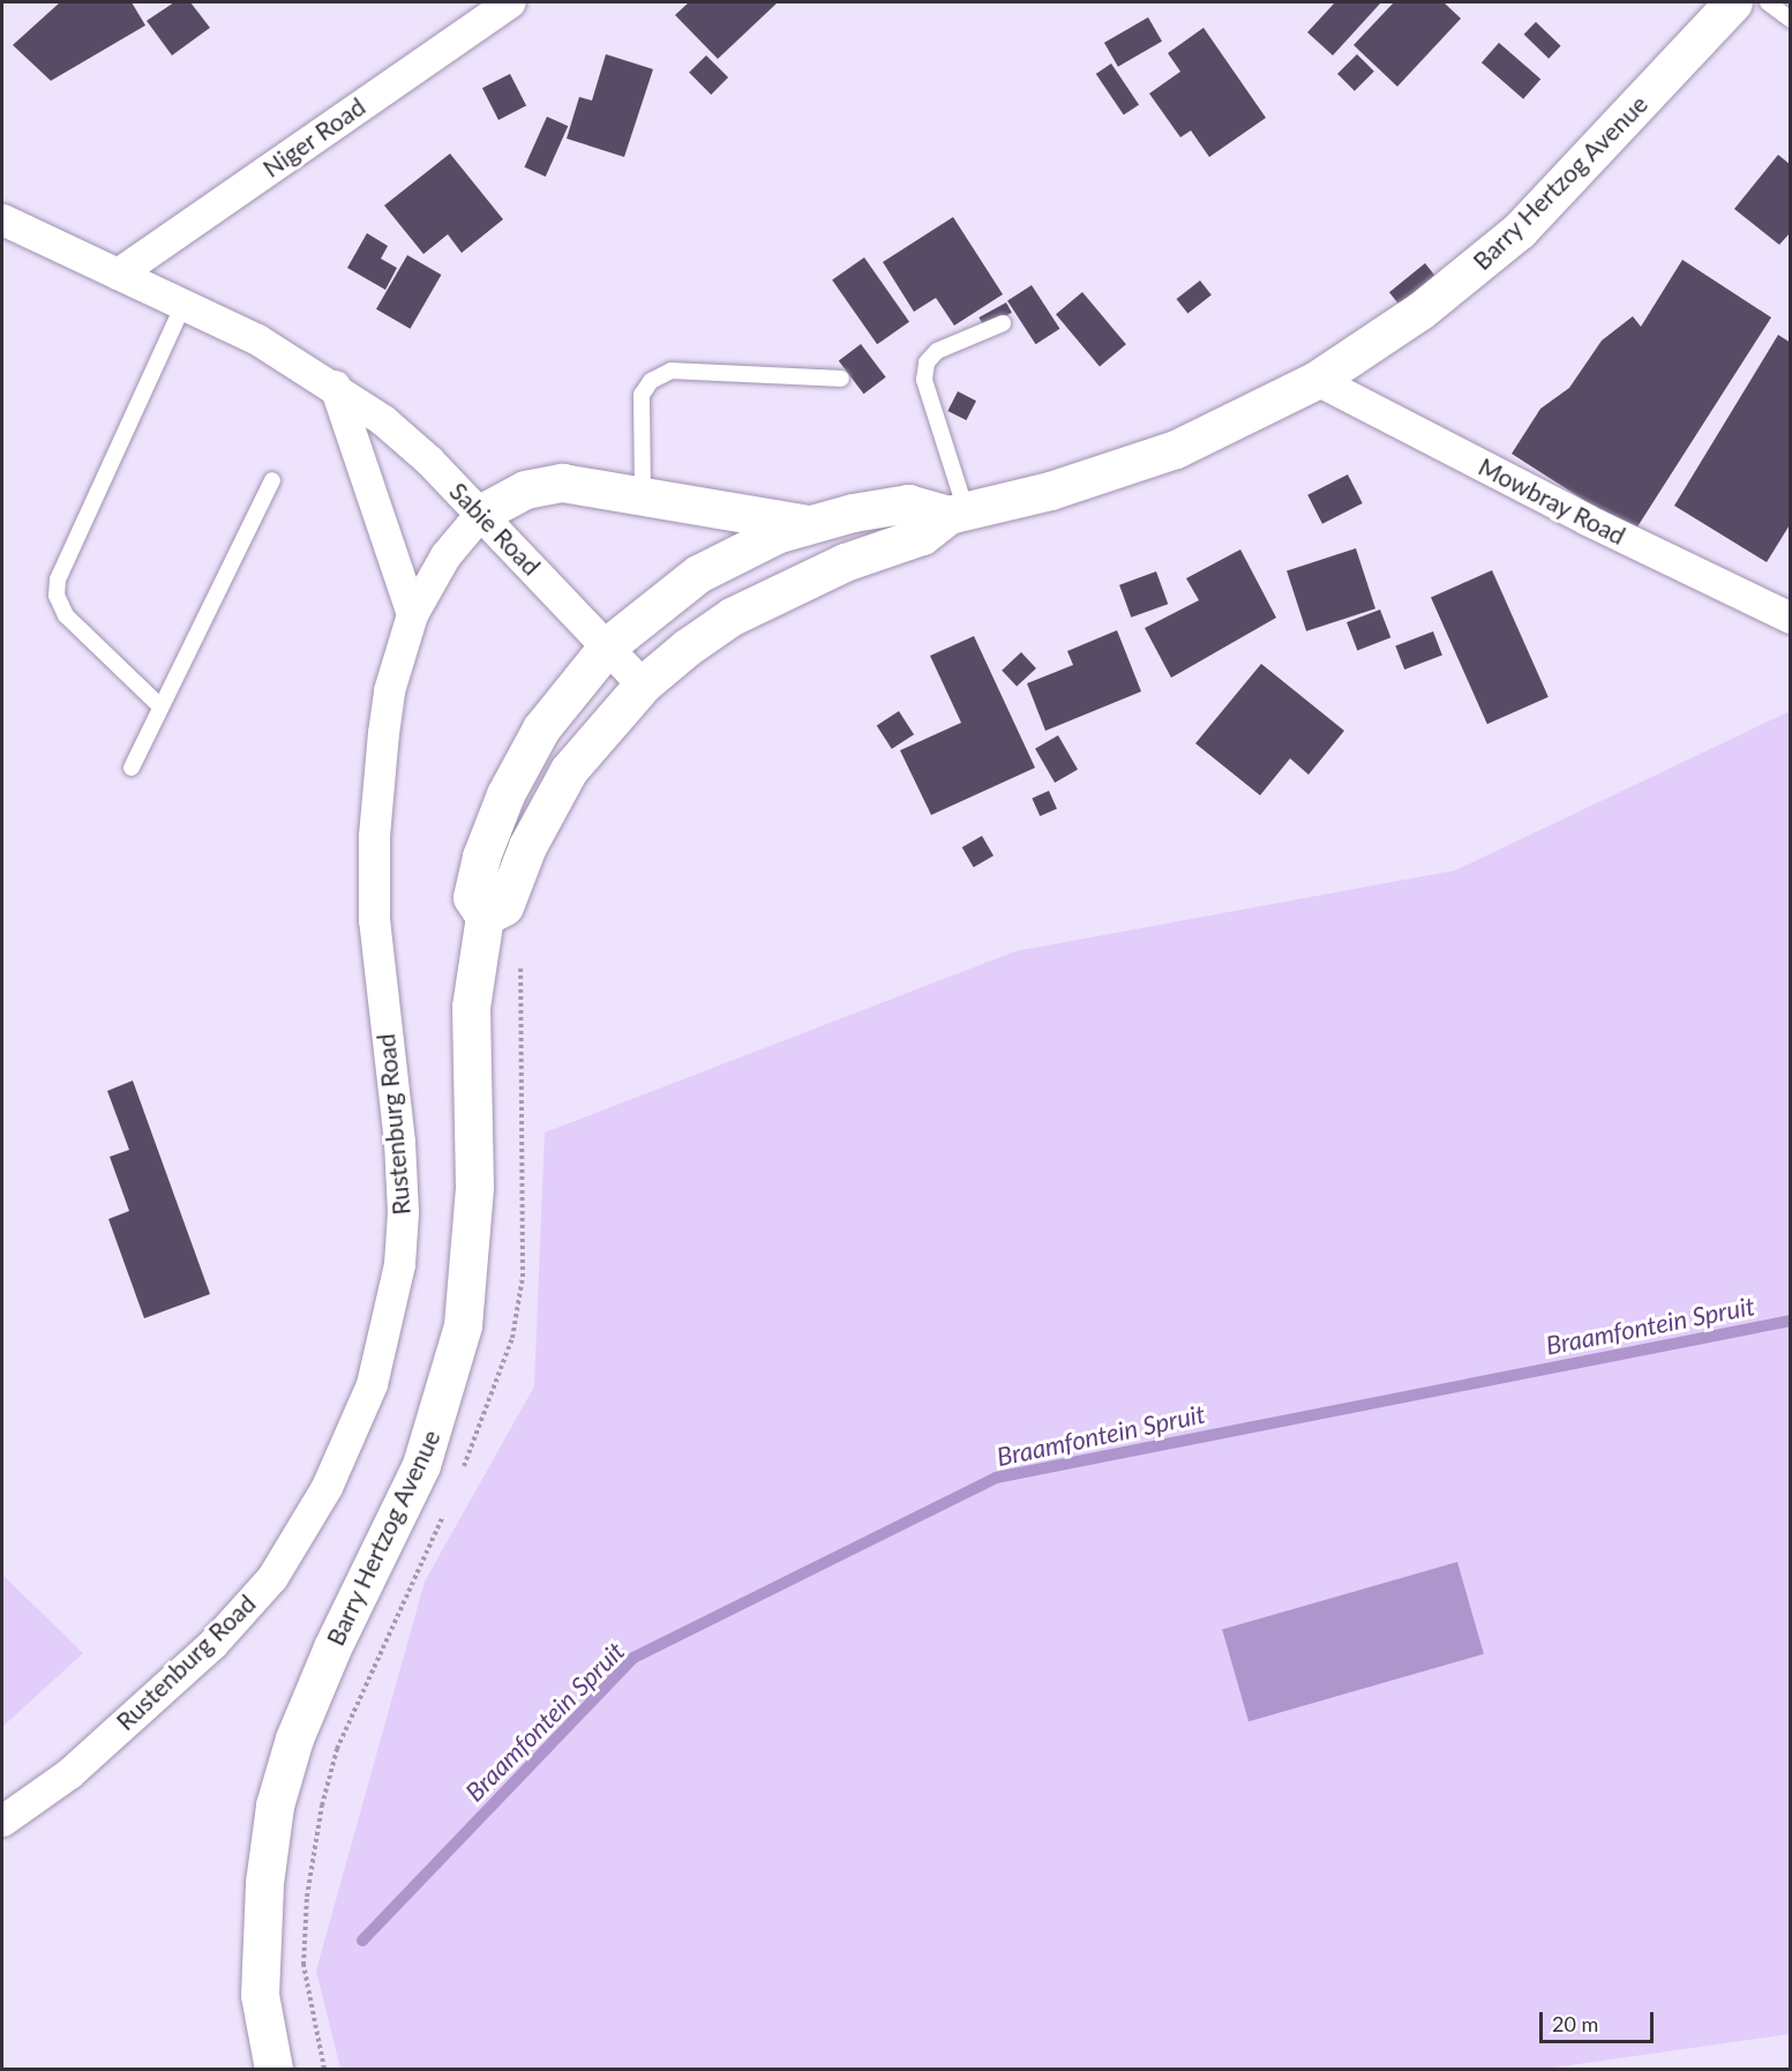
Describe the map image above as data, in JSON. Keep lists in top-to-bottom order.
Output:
{
  "streets": {
    "main road": ["Barry Hertzog Avenue"],
    "street": [
      "Niger Road",
      "Mowbray Road",
      "Sabie Road",
      "Rustenburg Road"
    ]
  },
  "crossings": [
    ["Niger Road", "Sabie Road"],
    ["Barry Hertzog Avenue", "Mowbray Road"],
    ["Barry Hertzog Avenue", "Sabie Road"],
    ["Sabie Road", "Rustenburg Road"]
  ],
  "water": ["Braamfontein Spruit"],
  "scale_bar": "20 m"
}
